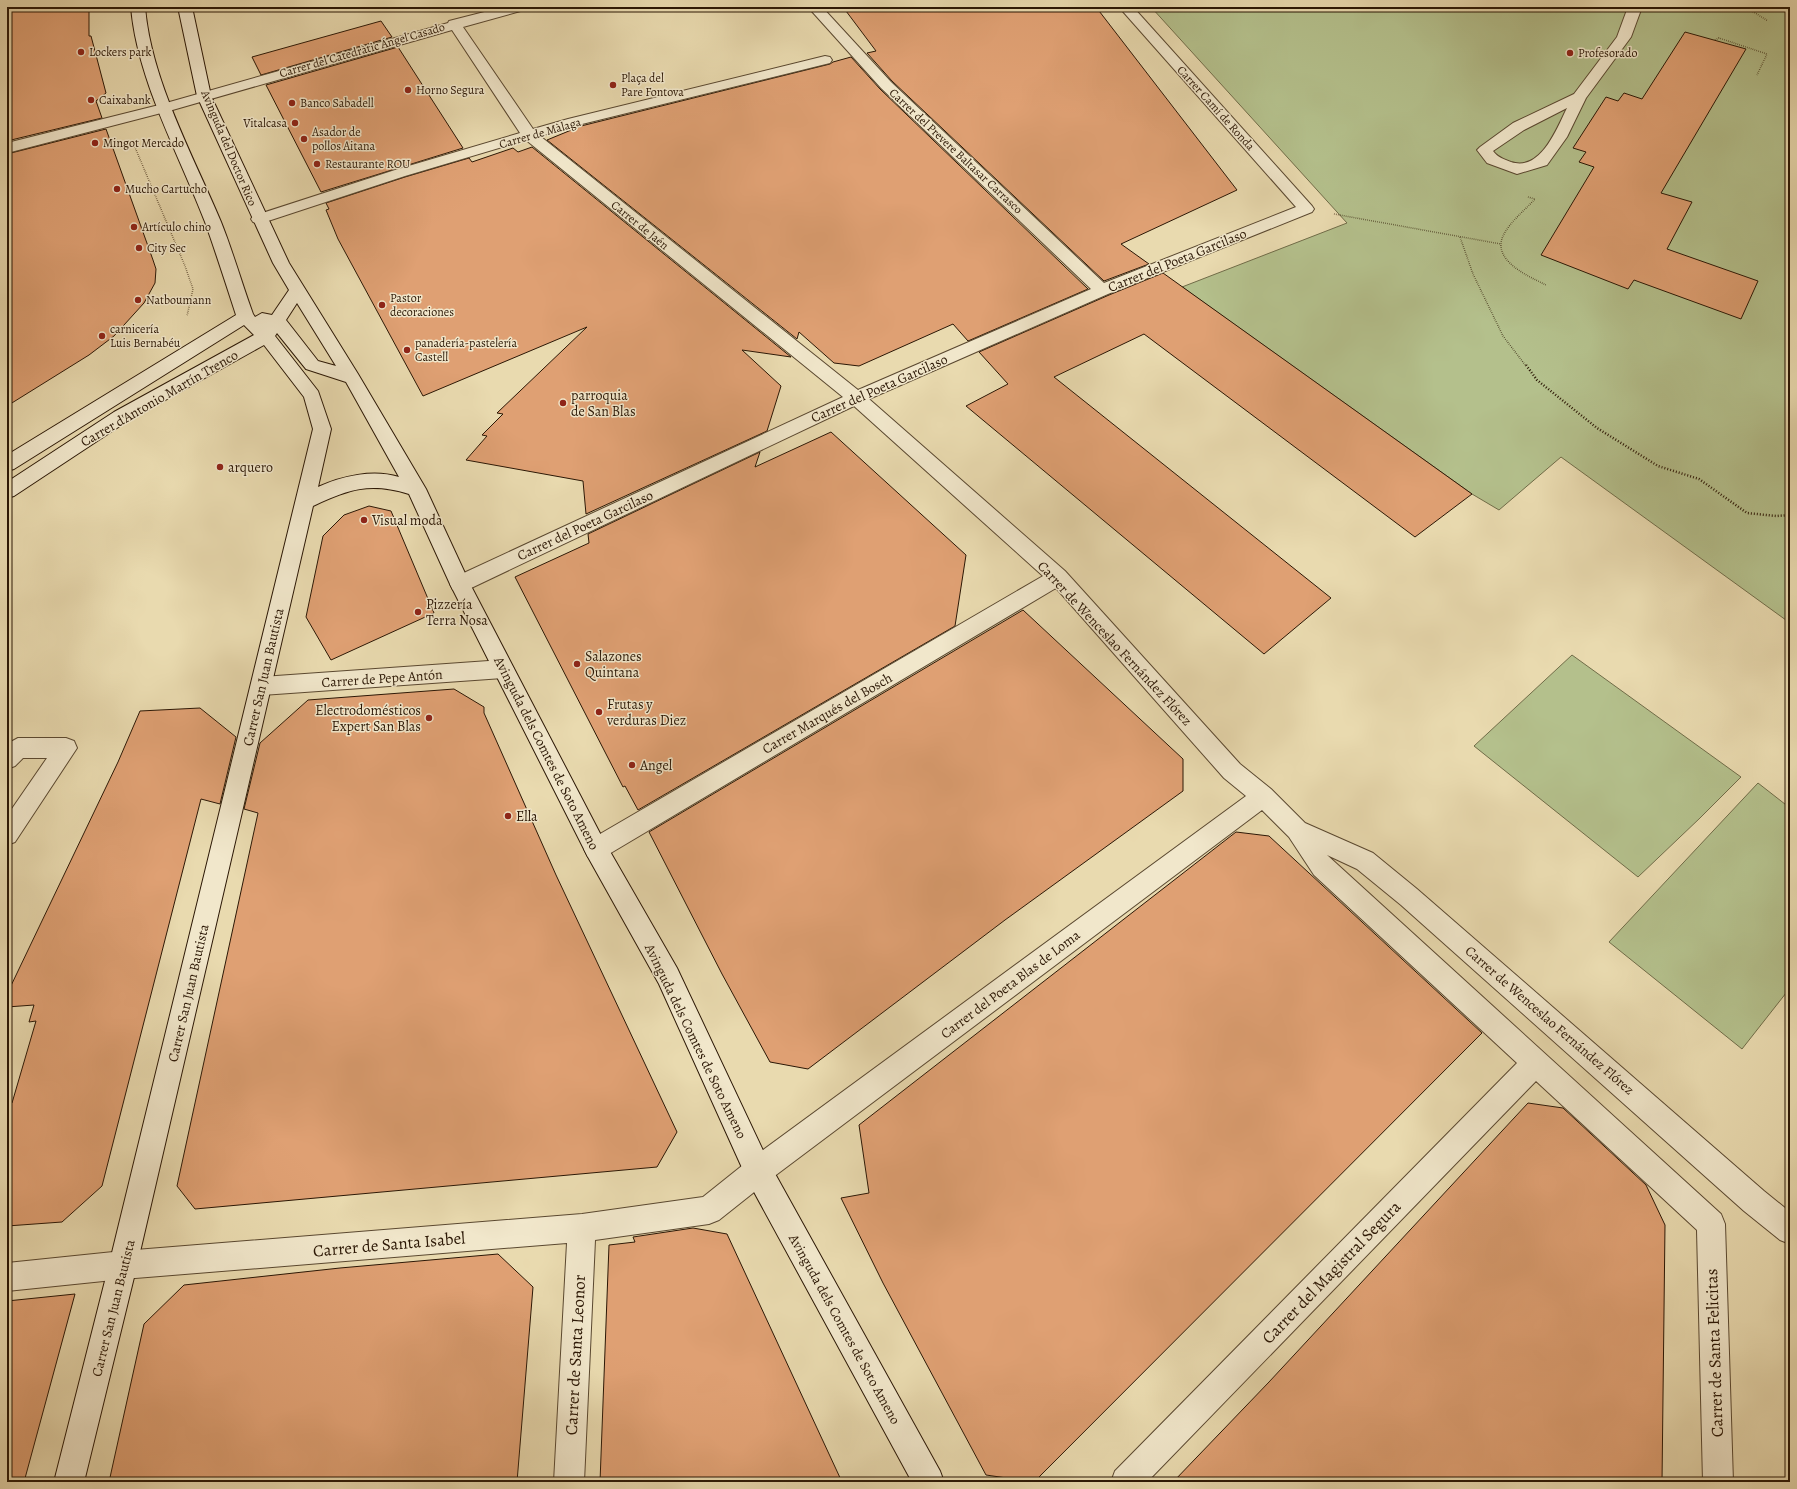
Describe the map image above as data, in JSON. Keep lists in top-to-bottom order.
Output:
{
  "streets": {
    "street": [
      "Carrer del Catedràtic Ángel Casado",
      "Carrer Camí de Ronda",
      "Carrer de Màlaga",
      "Avinguda del Doctor Rico",
      "Carrer del Prevere Baltasar Carrasco",
      "Carrer de Jaén",
      "Carrer del Poeta Garcilaso",
      "Carrer d'Antonio Martín Trenco",
      "Carrer de Wenceslao Fernández Flórez",
      "Carrer San Juan Bautista",
      "Carrer de Pepe Antón",
      "Carrer Marqués del Bosch",
      "Avinguda dels Comtes de Soto Ameno",
      "Carrer del Poeta Blas de Loma",
      "Carrer de Santa Isabel",
      "Carrer del Magistral Segura",
      "Carrer de Santa Felicitas",
      "Carrer de Santa Leonor"
    ]
  },
  "crossings": [
    ["Carrer del Catedràtic Ángel Casado", "Avinguda del Doctor Rico"],
    ["Carrer del Catedràtic Ángel Casado", "Carrer de Jaén"],
    ["Carrer Camí de Ronda", "Carrer del Poeta Garcilaso"],
    ["Carrer de Màlaga", "Avinguda del Doctor Rico"],
    ["Carrer de Màlaga", "Carrer de Jaén"],
    ["Carrer de Màlaga", "Avinguda dels Comtes de Soto Ameno"],
    ["Avinguda del Doctor Rico", "Avinguda dels Comtes de Soto Ameno"],
    ["Carrer del Prevere Baltasar Carrasco", "Carrer del Poeta Garcilaso"],
    ["Carrer de Jaén", "Carrer del Poeta Garcilaso"],
    ["Carrer de Jaén", "Carrer de Wenceslao Fernández Flórez"],
    ["Carrer del Poeta Garcilaso", "Carrer de Wenceslao Fernández Flórez"],
    ["Carrer del Poeta Garcilaso", "Avinguda dels Comtes de Soto Ameno"],
    ["Carrer d'Antonio Martín Trenco", "Avinguda dels Comtes de Soto Ameno"],
    ["Carrer de Wenceslao Fernández Flórez", "Carrer Marqués del Bosch"],
    ["Carrer de Wenceslao Fernández Flórez", "Carrer del Poeta Blas de Loma"],
    ["Carrer de Wenceslao Fernández Flórez", "Carrer del Magistral Segura"],
    ["Carrer de Wenceslao Fernández Flórez", "Carrer de Santa Felicitas"],
    ["Carrer San Juan Bautista", "Carrer de Pepe Antón"],
    ["Carrer San Juan Bautista", "Carrer de Santa Isabel"],
    ["Carrer de Pepe Antón", "Avinguda dels Comtes de Soto Ameno"],
    ["Carrer Marqués del Bosch", "Avinguda dels Comtes de Soto Ameno"],
    ["Avinguda dels Comtes de Soto Ameno", "Carrer del Poeta Blas de Loma"],
    ["Avinguda dels Comtes de Soto Ameno", "Carrer de Santa Isabel"],
    ["Carrer del Poeta Blas de Loma", "Carrer de Santa Isabel"],
    ["Carrer de Santa Isabel", "Carrer de Santa Leonor"]
  ],
  "places": [
    "Lockers park",
    "Profesorado",
    "Plaça del Pare Fontova",
    "Horno Segura",
    "Caixabank",
    "Banco Sabadell",
    "Vitalcasa",
    "Asador de pollos Aitana",
    "Mingot Mercado",
    "Restaurante ROU",
    "Mucho Cartucho",
    "Artículo chino",
    "City Sec",
    "Natboumann",
    "Pastor decoraciones",
    "carnicería Luis Bernabéu",
    "panadería-pastelería Castell",
    "parroquia de San Blas",
    "arquero",
    "Visual moda",
    "Pizzería Terra Nosa",
    "Salazones Quintana",
    "Frutas y verduras Diez",
    "Electrodomésticos Expert San Blas",
    "Angel",
    "Ella"
  ]
}
